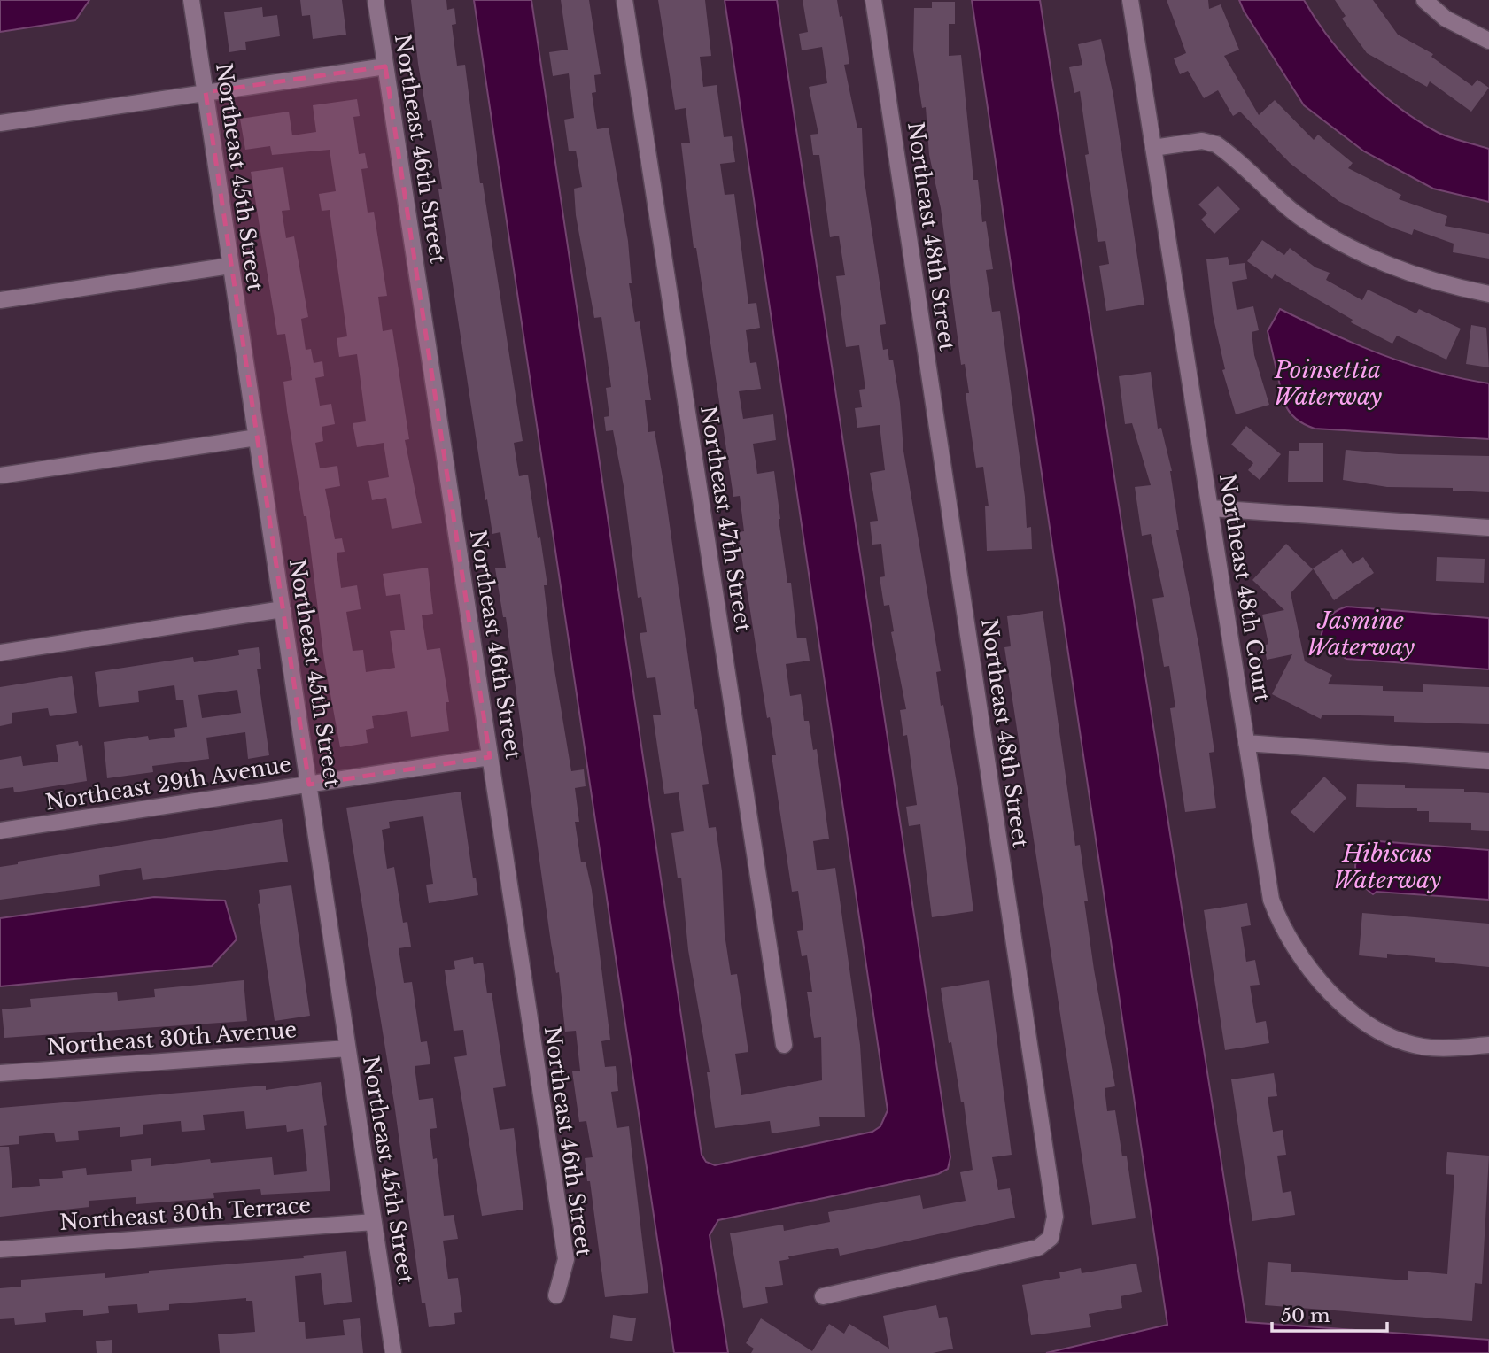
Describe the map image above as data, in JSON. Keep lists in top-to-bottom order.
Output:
{
  "streets": {
    "street": [
      "Northeast 46th Street",
      "Northeast 45th Street",
      "Northeast 48th Street",
      "Northeast 47th Street",
      "Northeast 48th Court",
      "Northeast 29th Avenue",
      "Northeast 30th Avenue",
      "Northeast 30th Terrace"
    ]
  },
  "crossings": [
    ["Northeast 46th Street", "Northeast 29th Avenue"],
    ["Northeast 45th Street", "Northeast 29th Avenue"],
    ["Northeast 45th Street", "Northeast 30th Avenue"],
    ["Northeast 45th Street", "Northeast 30th Terrace"]
  ],
  "water": ["Poinsettia Waterway", "Jasmine Waterway", "Hibiscus Waterway"],
  "scale_bar": "50 m"
}
